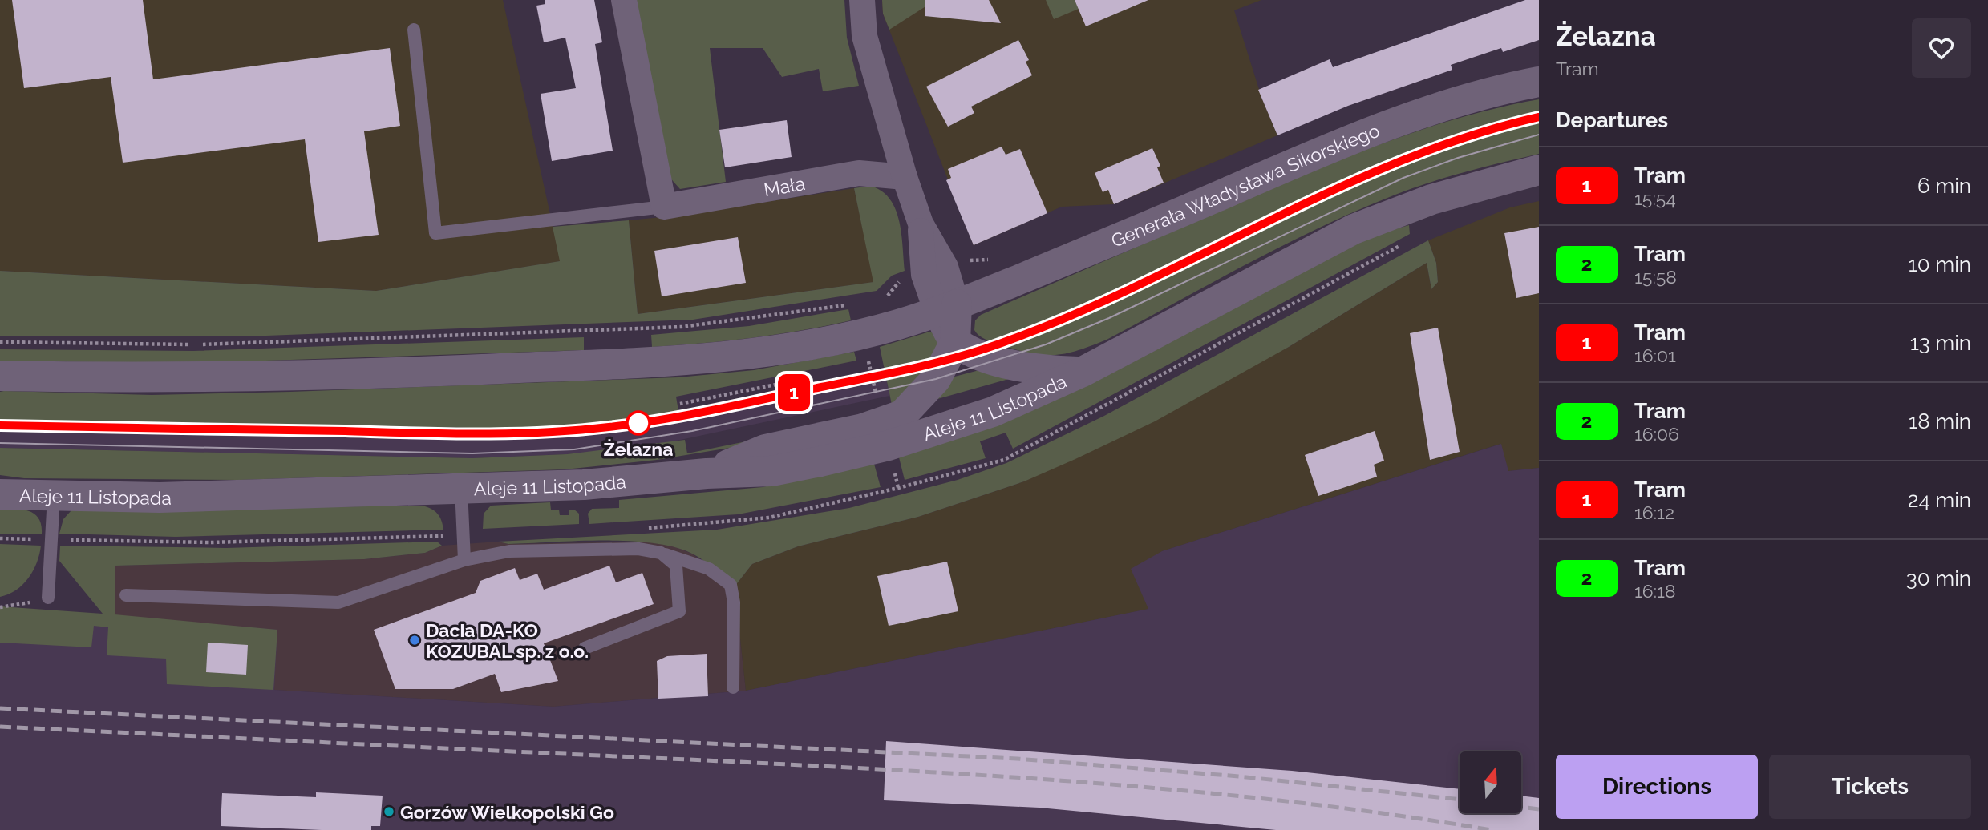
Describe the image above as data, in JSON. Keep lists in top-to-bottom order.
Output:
{
  "streets": {
    "main road": ["Generała Władysława Sikorskiego", "Aleje 11 Listopada"],
    "street": ["Mała"]
  },
  "places": ["Żelazna", "Dacia DA-KO KOZUBAL sp. z o.o.", "Gorzów Wielkopolski Go"],
  "lines": ["tram line 1"],
  "north": "top",
  "page": {
    "on_map": "1",
    "heading": [
      ["Żelazna", "Tram"],
      "Departures"
    ],
    "list": [
      {
        "mark": "1",
        "name": "Tram",
        "note": "15:54",
        "value": "6 min"
      },
      {
        "mark": "2",
        "name": "Tram",
        "note": "15:58",
        "value": "10 min"
      },
      {
        "mark": "1",
        "name": "Tram",
        "note": "16:01",
        "value": "13 min"
      },
      {
        "mark": "2",
        "name": "Tram",
        "note": "16:06",
        "value": "18 min"
      },
      {
        "mark": "1",
        "name": "Tram",
        "note": "16:12",
        "value": "24 min"
      },
      {
        "mark": "2",
        "name": "Tram",
        "note": "16:18",
        "value": "30 min"
      }
    ],
    "buttons": ["Directions", "Tickets"]
  }
}
